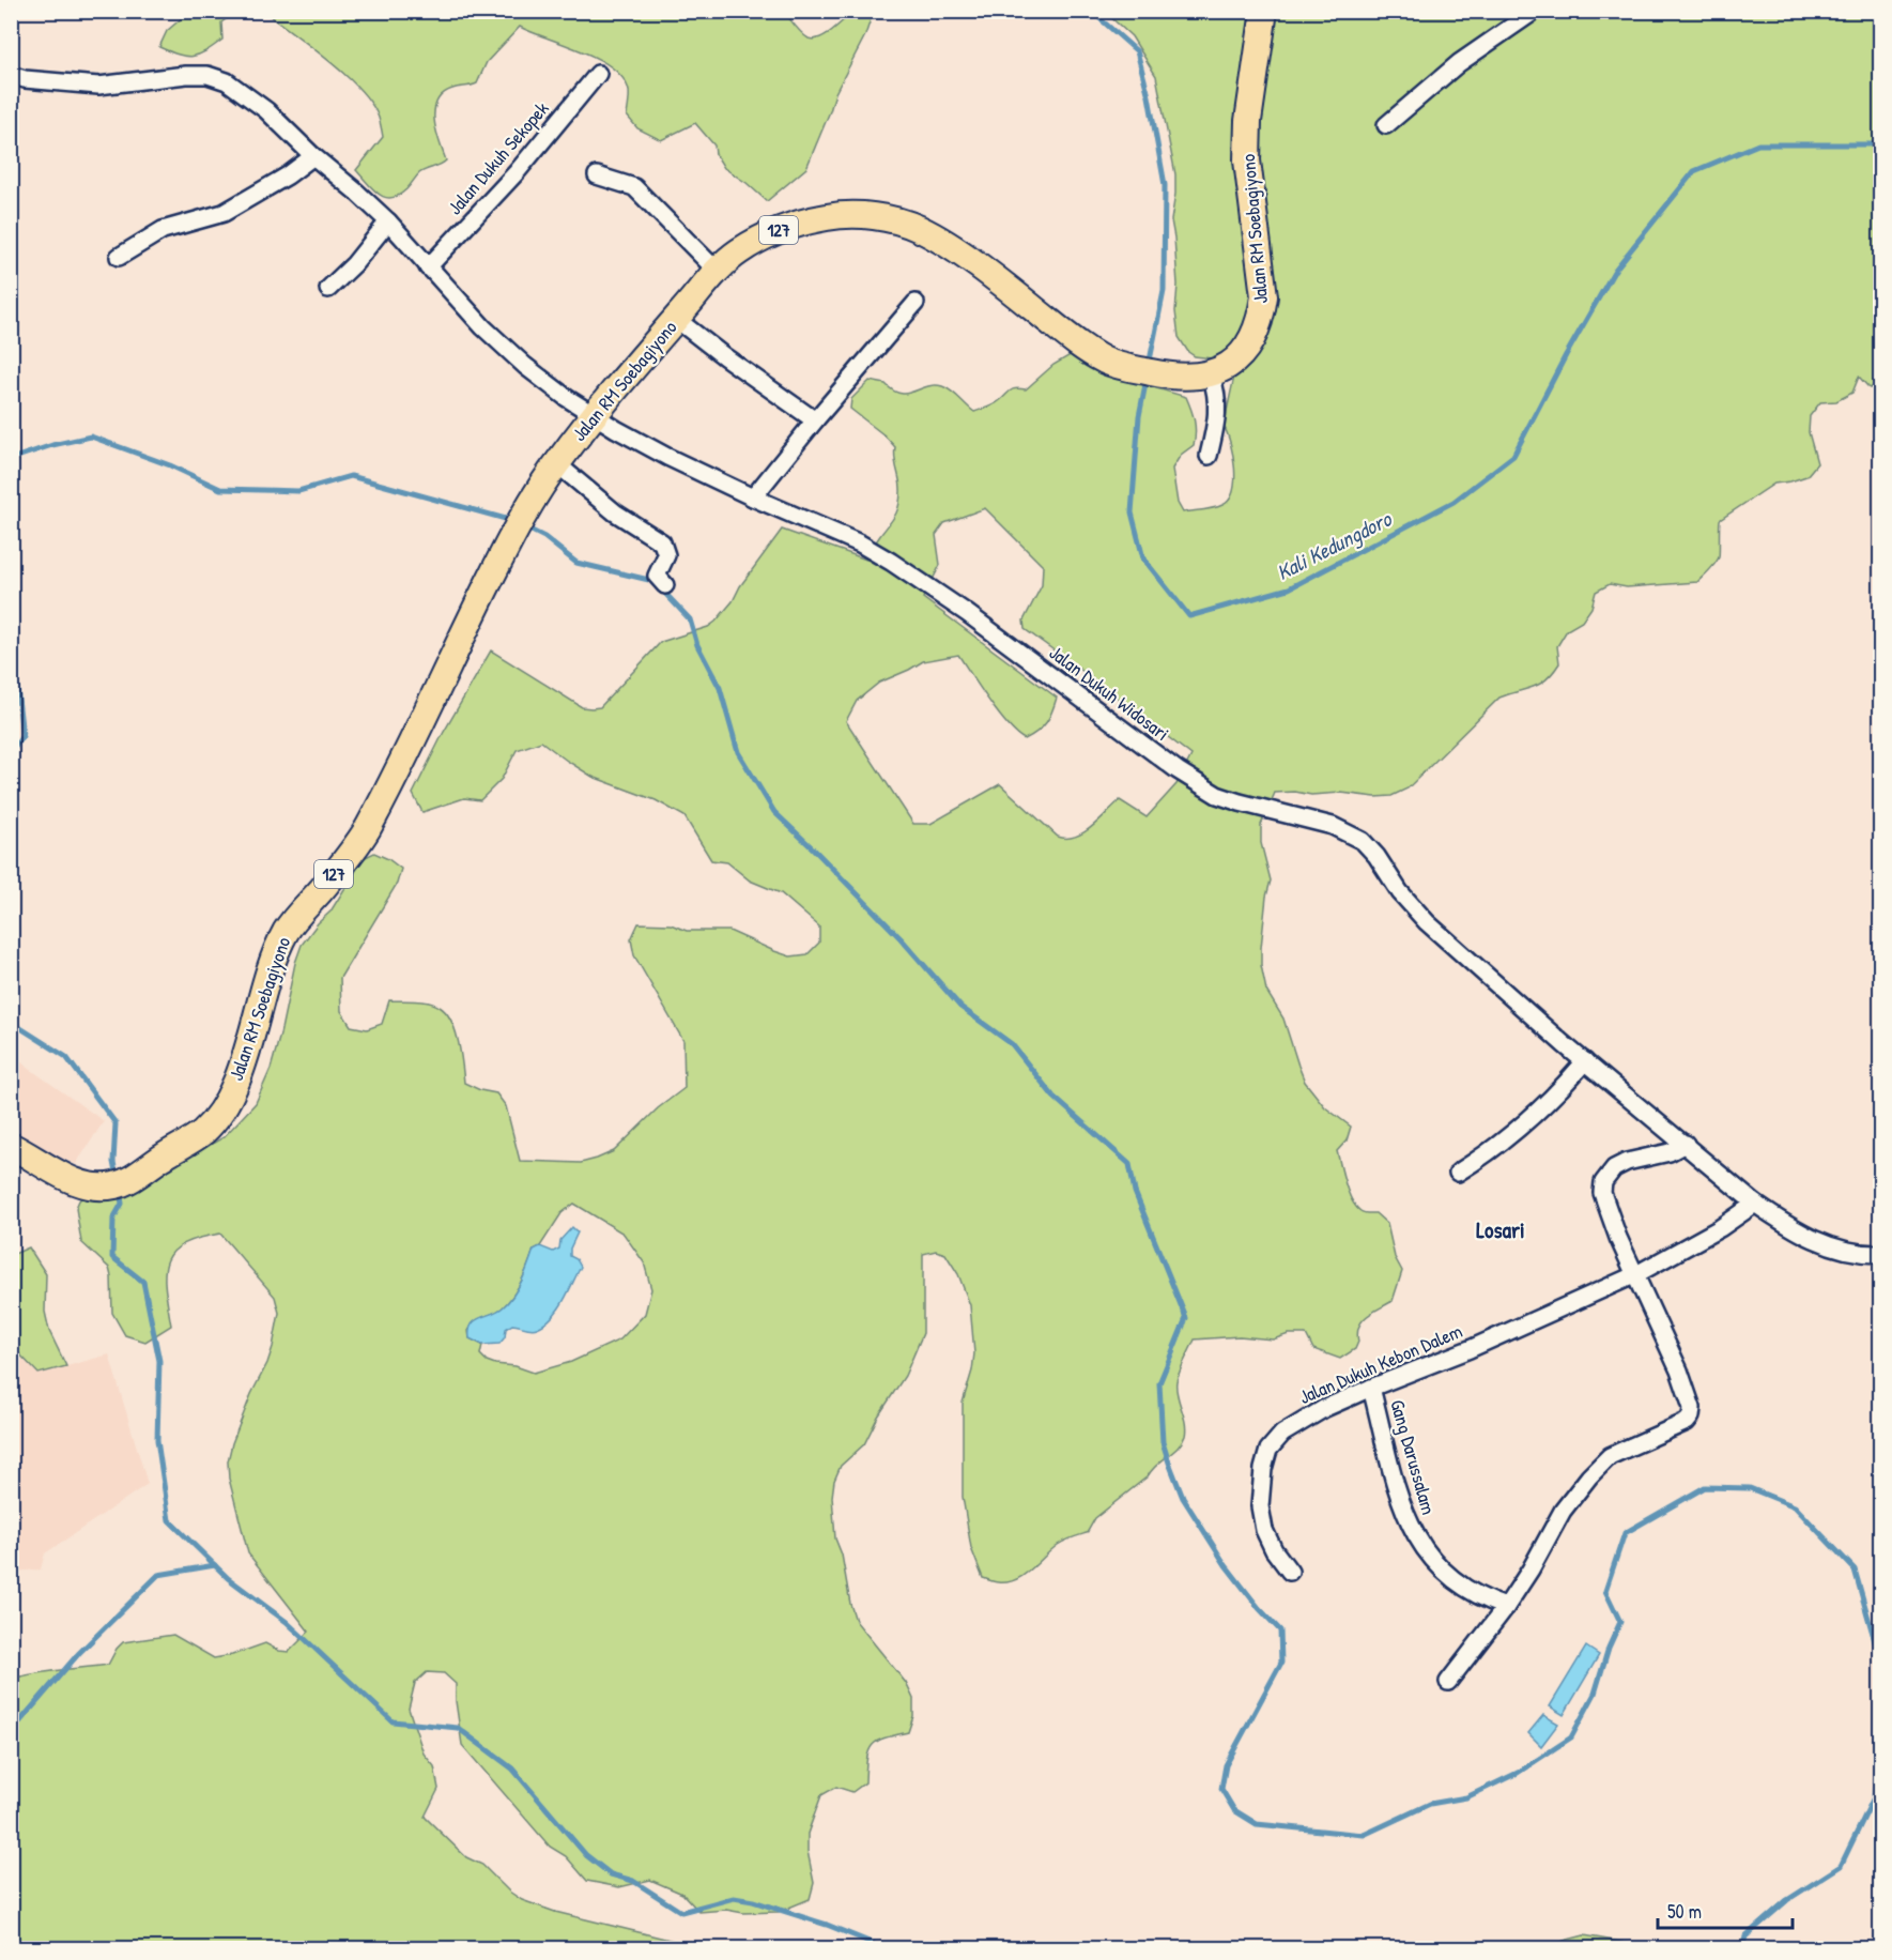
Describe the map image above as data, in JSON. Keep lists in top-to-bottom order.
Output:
{
  "streets": {
    "main road": ["Jalan RM Soebagiyono", "127"],
    "street": [
      "Jalan Dukuh Sekopek",
      "Jalan Dukuh Widosari",
      "Jalan Dukuh Kebon Dalem",
      "Gang Darussalam"
    ]
  },
  "crossings": [
    ["Jalan RM Soebagiyono", "Jalan Dukuh Widosari"],
    ["Jalan Dukuh Kebon Dalem", "Gang Darussalam"]
  ],
  "districts": ["Losari"],
  "water": ["Kali Kedungdoro"],
  "scale_bar": "50 m"
}
